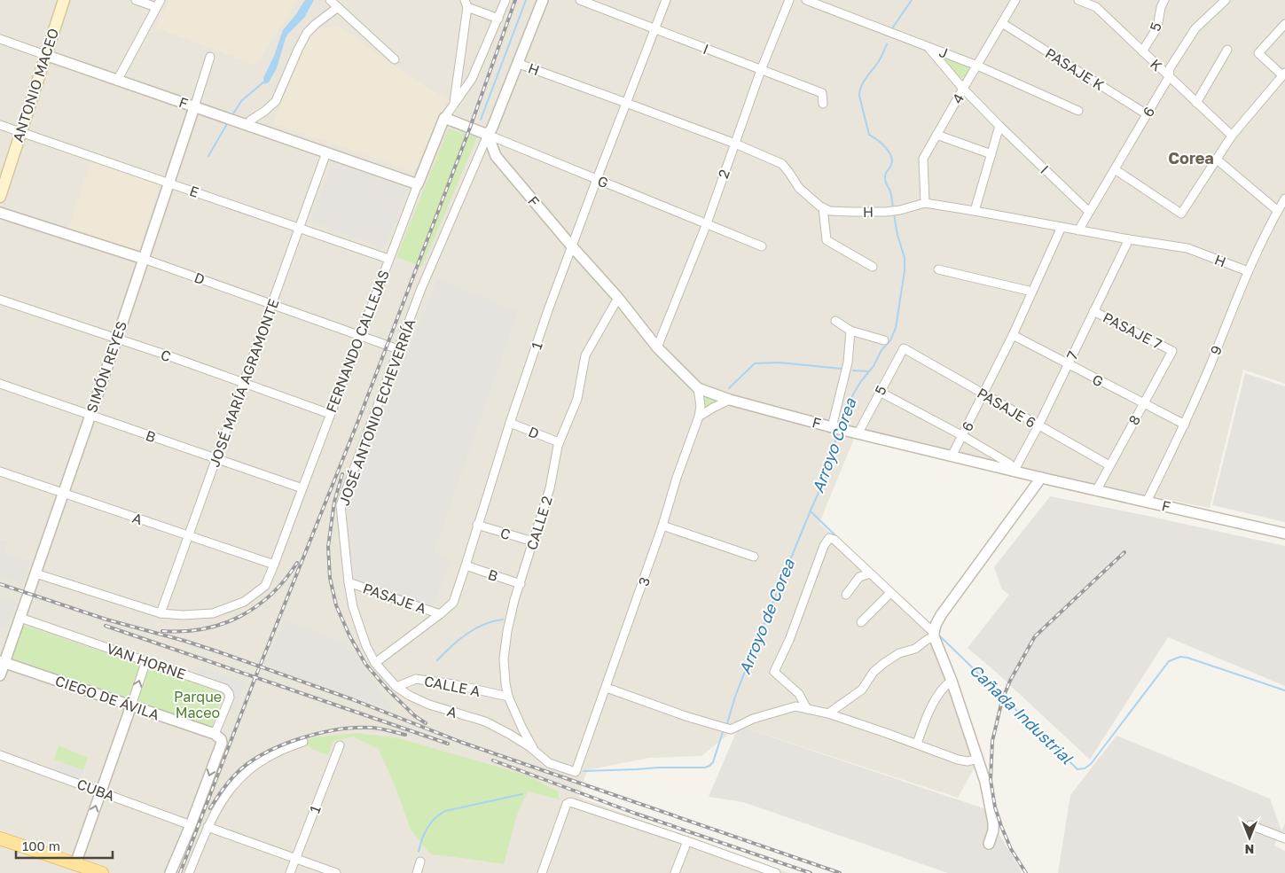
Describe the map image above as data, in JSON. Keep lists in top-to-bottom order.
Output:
{
  "streets": {
    "main road": ["ANTONIO MACEO"],
    "street": [
      "5",
      "I",
      "J",
      "K",
      "H",
      "PASAJE K",
      "4",
      "F",
      "6",
      "2",
      "G",
      "E",
      "D",
      "PASAJE 7",
      "FERNANDO CALLEJAS",
      "1",
      "9",
      "C",
      "7",
      "SIMÓN REYES",
      "JOSÉ MARÍA AGRAMONTE",
      "PASAJE 6",
      "JOSÉ ANTONIO ECHEVERRÍA",
      "8",
      "B",
      "A",
      "CALLE 2",
      "3",
      "PASAJE A",
      "VAN HORNE",
      "CALLE A",
      "CIEGO DE ÁVILA",
      "CUBA"
    ]
  },
  "crossings": [
    ["5", "K"],
    ["5", "F"],
    ["5", "PASAJE 6"],
    ["I", "J"],
    ["I", "4"],
    ["I", "6"],
    ["I", "2"],
    ["I", "1"],
    ["J", "4"],
    ["K", "6"],
    ["H", "4"],
    ["H", "6"],
    ["H", "2"],
    ["H", "1"],
    ["H", "9"],
    ["H", "7"],
    ["PASAJE K", "4"],
    ["PASAJE K", "6"],
    ["ANTONIO MACEO", "F"],
    ["ANTONIO MACEO", "E"],
    ["F", "6"],
    ["F", "2"],
    ["F", "G"],
    ["F", "FERNANDO CALLEJAS"],
    ["F", "1"],
    ["F", "9"],
    ["F", "7"],
    ["F", "SIMÓN REYES"],
    ["F", "JOSÉ MARÍA AGRAMONTE"],
    ["F", "JOSÉ ANTONIO ECHEVERRÍA"],
    ["F", "8"],
    ["F", "CALLE 2"],
    ["F", "3"],
    ["6", "G"],
    ["6", "PASAJE 6"],
    ["2", "G"],
    ["G", "FERNANDO CALLEJAS"],
    ["G", "1"],
    ["G", "9"],
    ["G", "7"],
    ["G", "JOSÉ ANTONIO ECHEVERRÍA"],
    ["G", "8"],
    ["E", "FERNANDO CALLEJAS"],
    ["E", "SIMÓN REYES"],
    ["E", "JOSÉ MARÍA AGRAMONTE"],
    ["D", "FERNANDO CALLEJAS"],
    ["D", "1"],
    ["D", "SIMÓN REYES"],
    ["D", "JOSÉ MARÍA AGRAMONTE"],
    ["D", "JOSÉ ANTONIO ECHEVERRÍA"],
    ["D", "CALLE 2"],
    ["PASAJE 7", "7"],
    ["PASAJE 7", "8"],
    ["FERNANDO CALLEJAS", "C"],
    ["FERNANDO CALLEJAS", "SIMÓN REYES"],
    ["FERNANDO CALLEJAS", "JOSÉ MARÍA AGRAMONTE"],
    ["FERNANDO CALLEJAS", "B"],
    ["FERNANDO CALLEJAS", "A"],
    ["1", "C"],
    ["1", "JOSÉ ANTONIO ECHEVERRÍA"],
    ["1", "B"],
    ["1", "A"],
    ["1", "PASAJE A"],
    ["C", "SIMÓN REYES"],
    ["C", "JOSÉ MARÍA AGRAMONTE"],
    ["C", "CALLE 2"],
    ["7", "PASAJE 6"],
    ["SIMÓN REYES", "B"],
    ["SIMÓN REYES", "A"],
    ["SIMÓN REYES", "VAN HORNE"],
    ["SIMÓN REYES", "CIEGO DE ÁVILA"],
    ["JOSÉ MARÍA AGRAMONTE", "B"],
    ["JOSÉ MARÍA AGRAMONTE", "A"],
    ["PASAJE 6", "8"],
    ["JOSÉ ANTONIO ECHEVERRÍA", "A"],
    ["JOSÉ ANTONIO ECHEVERRÍA", "PASAJE A"],
    ["B", "CALLE 2"],
    ["A", "CALLE 2"],
    ["A", "3"],
    ["A", "CALLE A"],
    ["CALLE 2", "CALLE A"],
    ["VAN HORNE", "CIEGO DE ÁVILA"]
  ],
  "districts": ["Corea"],
  "water": ["Arroyo Corea", "Arroyo de Corea", "Cañada Industrial"],
  "parks": ["Parque Maceo"],
  "scale_bar": "100 m",
  "north": "bottom"
}
